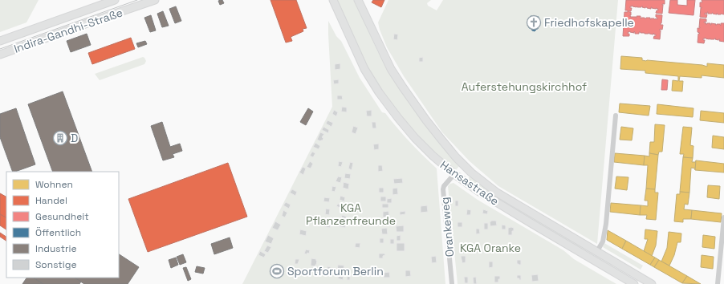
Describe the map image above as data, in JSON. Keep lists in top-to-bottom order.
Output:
{
  "streets": {
    "main road": ["Indira-Gandhi-Straße", "Hansastraße"],
    "street": ["Orankeweg"]
  },
  "crossings": [
    ["Hansastraße", "Orankeweg"]
  ],
  "parks": ["Auferstehungskirchhof", "KGA Pflanzenfreunde", "KGA Oranke"],
  "places": {
    "church": ["Friedhofskapelle"],
    "building": ["D"],
    "sports": ["Sportforum Berlin"]
  },
  "legend": [
    "Wohnen",
    "Handel",
    "Gesundheit",
    "Öffentlich",
    "Industrie",
    "Sonstige"
  ]
}
